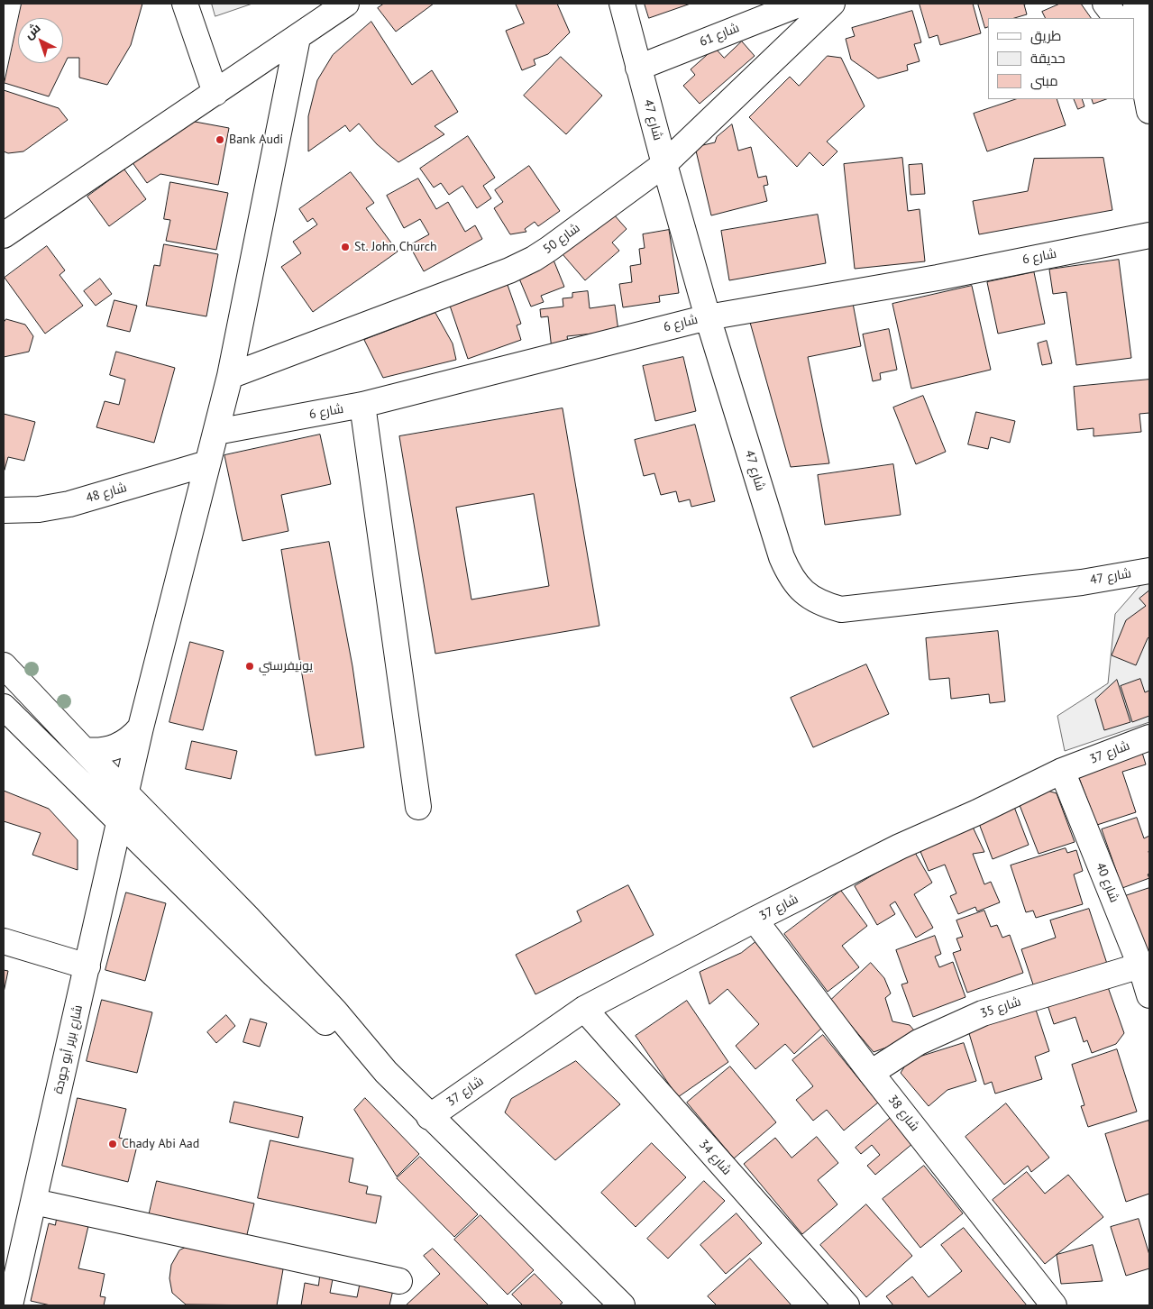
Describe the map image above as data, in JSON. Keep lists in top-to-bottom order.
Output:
{
  "streets": {
    "street": [
      "شارع 61",
      "شارع 47",
      "شارع 50",
      "شارع 6",
      "شارع 48",
      "شارع 37",
      "شارع 40",
      "شارع 35",
      "شارع بربر أبو جودة",
      "شارع 38",
      "شارع 34"
    ]
  },
  "crossings": [
    ["شارع 61", "شارع 47"],
    ["شارع 47", "شارع 50"],
    ["شارع 47", "شارع 6"],
    ["شارع 50", "شارع بربر أبو جودة"],
    ["شارع 6", "شارع بربر أبو جودة"],
    ["شارع 48", "شارع بربر أبو جودة"],
    ["شارع 37", "شارع 40"],
    ["شارع 37", "شارع 38"],
    ["شارع 37", "شارع 34"],
    ["شارع 40", "شارع 35"],
    ["شارع 35", "شارع 38"]
  ],
  "places": [
    "Bank Audi",
    "St. John Church",
    "يونيفرستي",
    "Chady Abi Aad"
  ],
  "legend": ["طريق", "حديقة", "مبنى"],
  "north": "top left"
}
